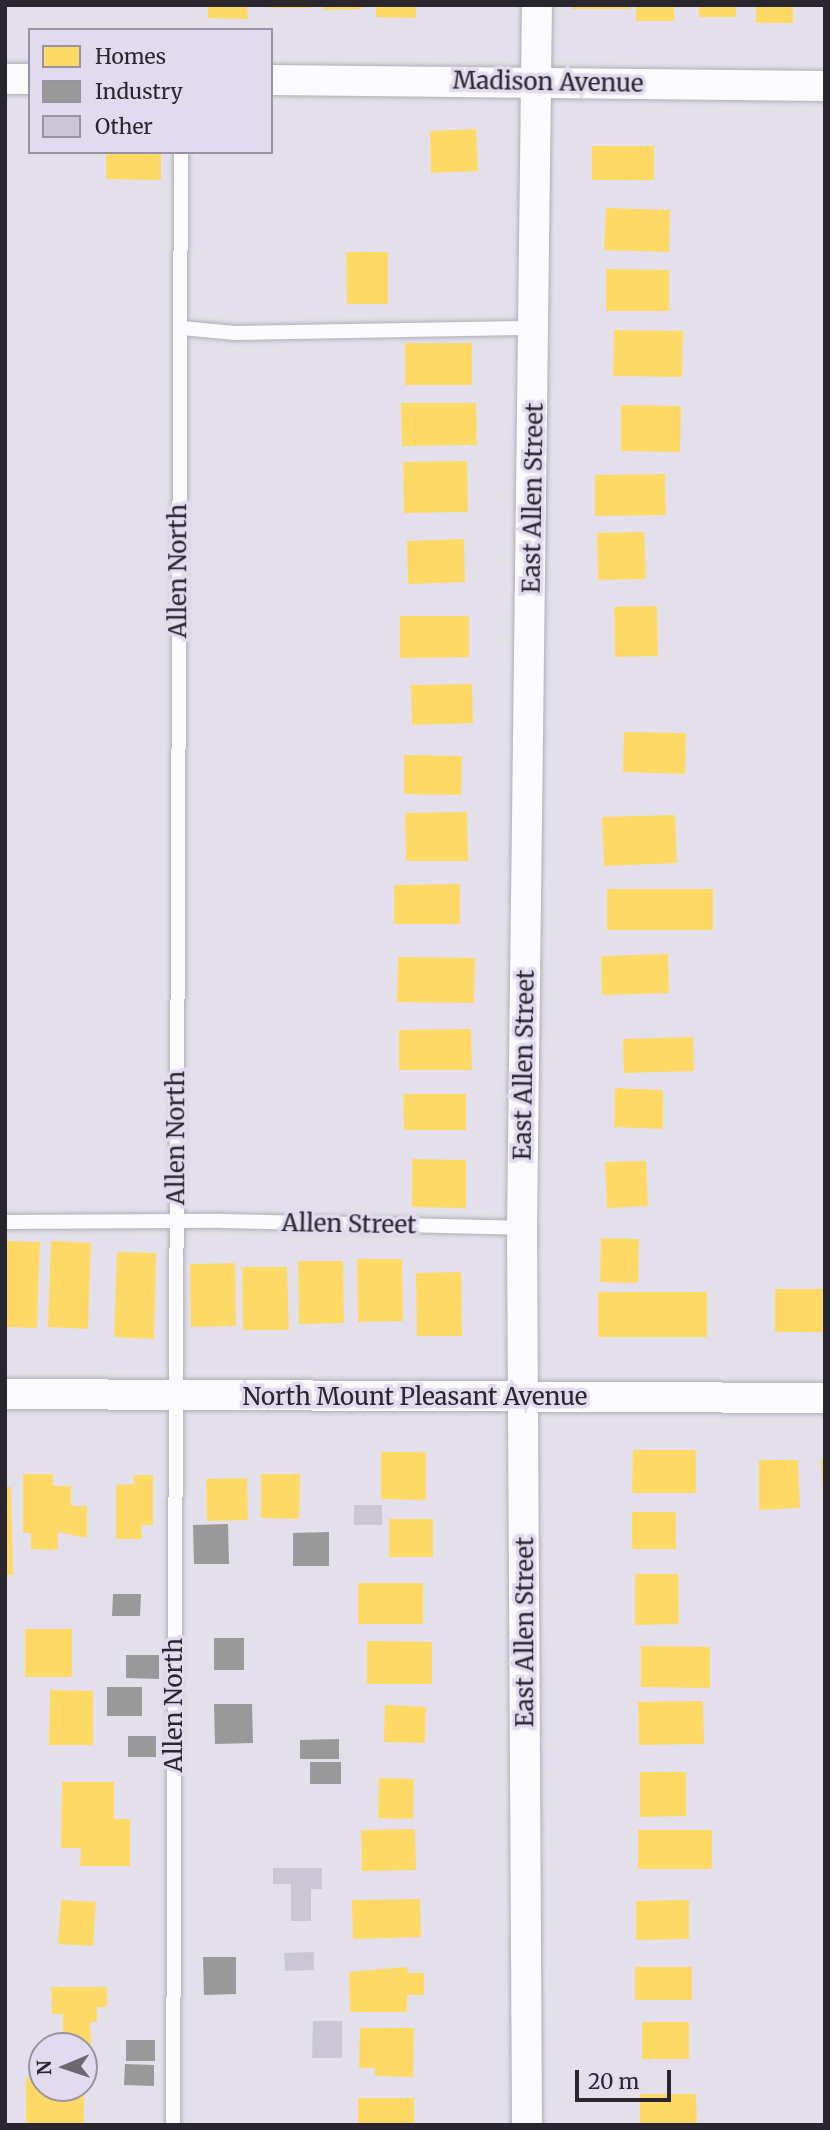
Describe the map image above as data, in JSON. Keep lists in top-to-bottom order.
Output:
{
  "streets": {
    "street": ["Madison Avenue", "East Allen Street", "North Mount Pleasant Avenue"],
    "lane": ["Allen North", "Allen Street"]
  },
  "crossings": [
    ["Madison Avenue", "East Allen Street"],
    ["East Allen Street", "Allen Street"],
    ["East Allen Street", "North Mount Pleasant Avenue"],
    ["Allen North", "Allen Street"],
    ["Allen North", "North Mount Pleasant Avenue"]
  ],
  "legend": ["Homes", "Industry", "Other"],
  "scale_bar": "20 m",
  "north": "left"
}
